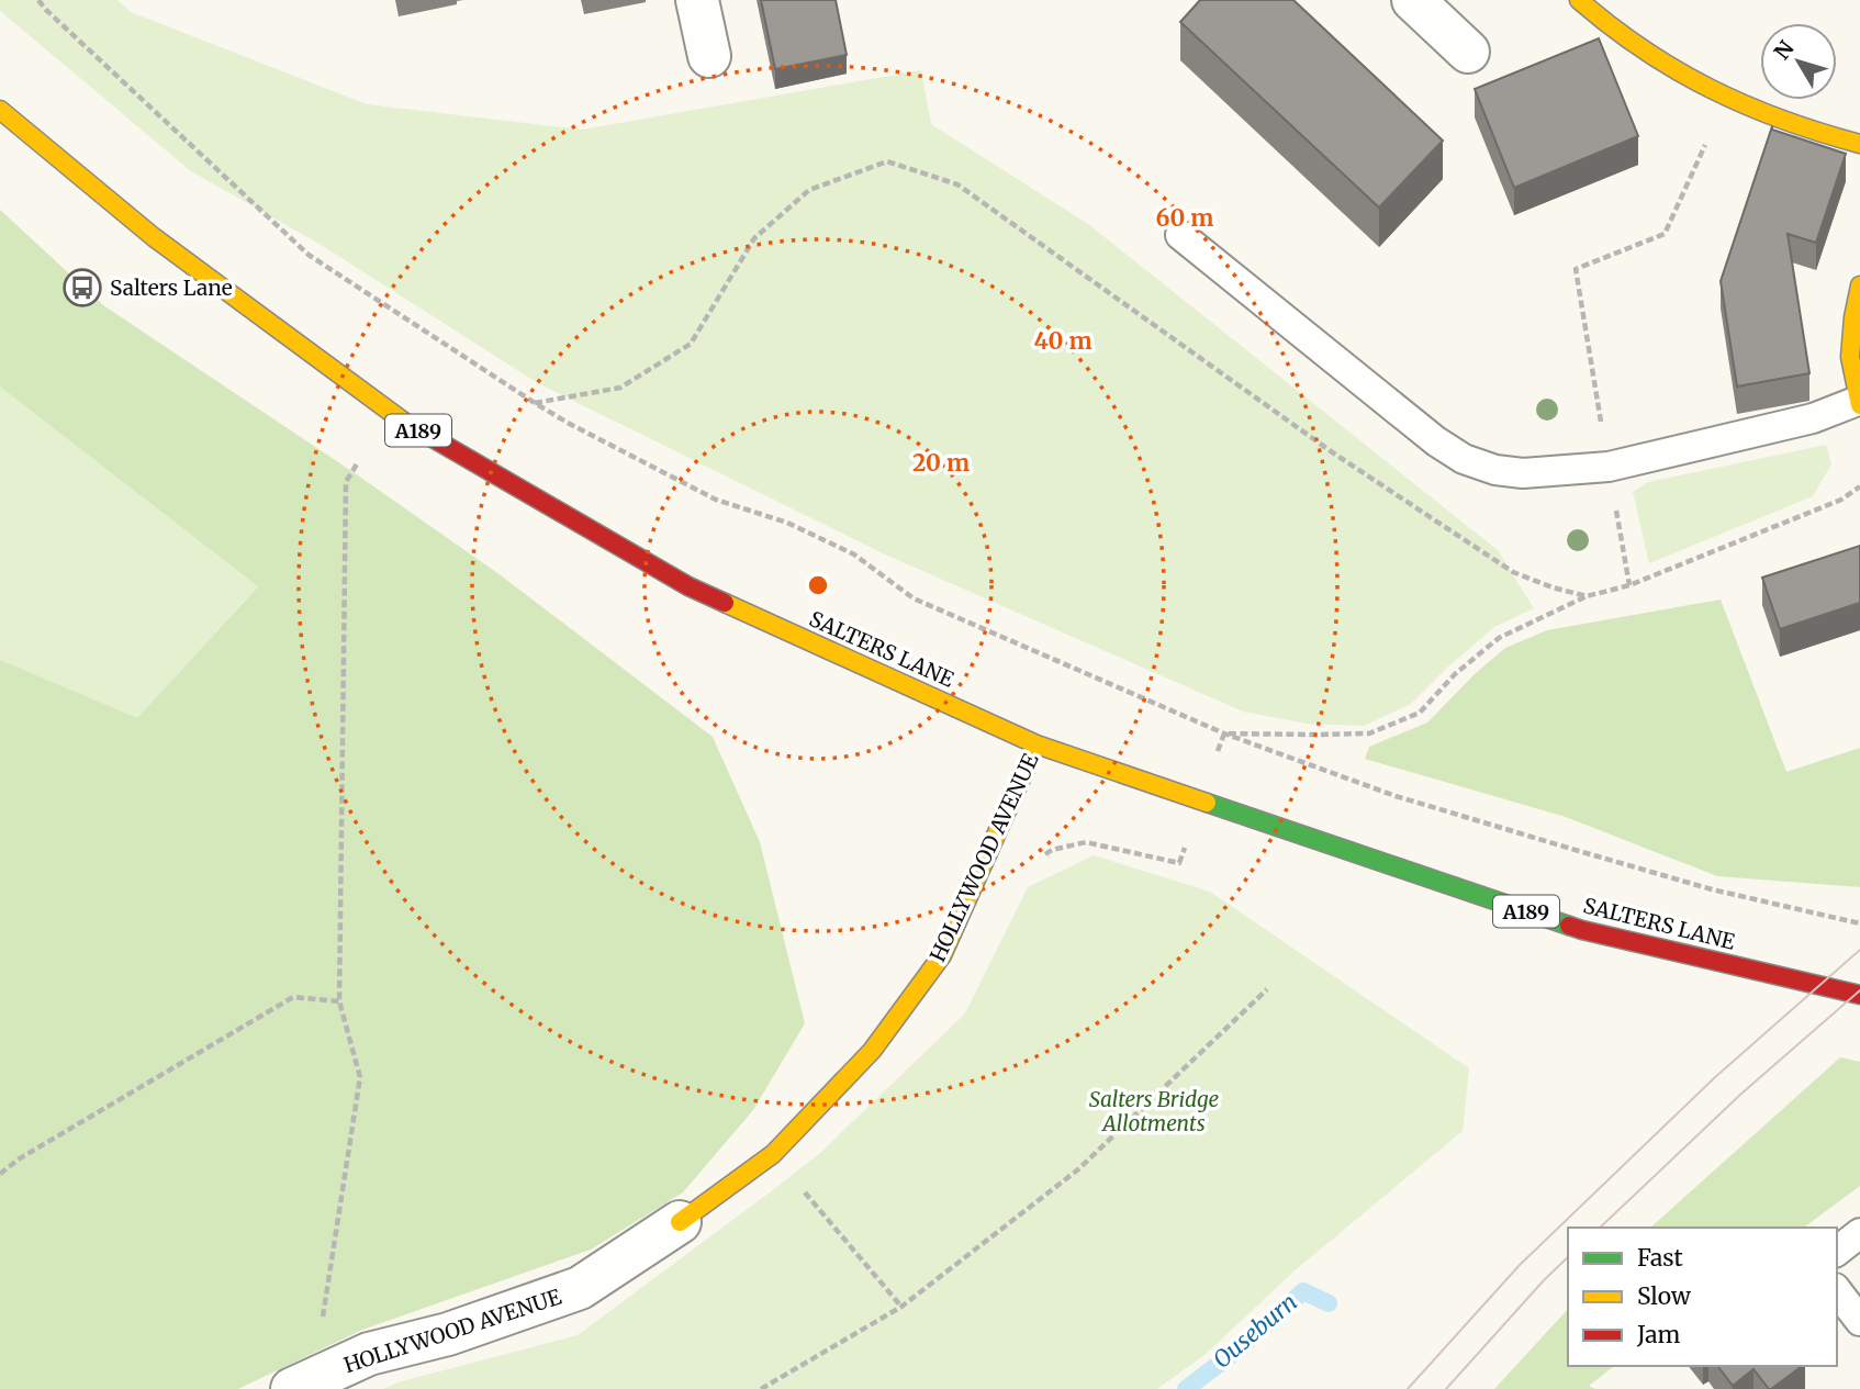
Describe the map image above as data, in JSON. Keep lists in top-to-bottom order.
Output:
{
  "streets": {
    "main road": ["A189", "SALTERS LANE", "HOLLYWOOD AVENUE"]
  },
  "crossings": [
    ["SALTERS LANE", "HOLLYWOOD AVENUE"]
  ],
  "water": ["Ouseburn"],
  "parks": ["Salters Bridge Allotments"],
  "places": {
    "bus stop": ["Salters Lane"]
  },
  "legend": ["Fast", "Slow", "Jam"],
  "north": "top left",
  "rings": ["60 m", "40 m", "20 m"]
}
